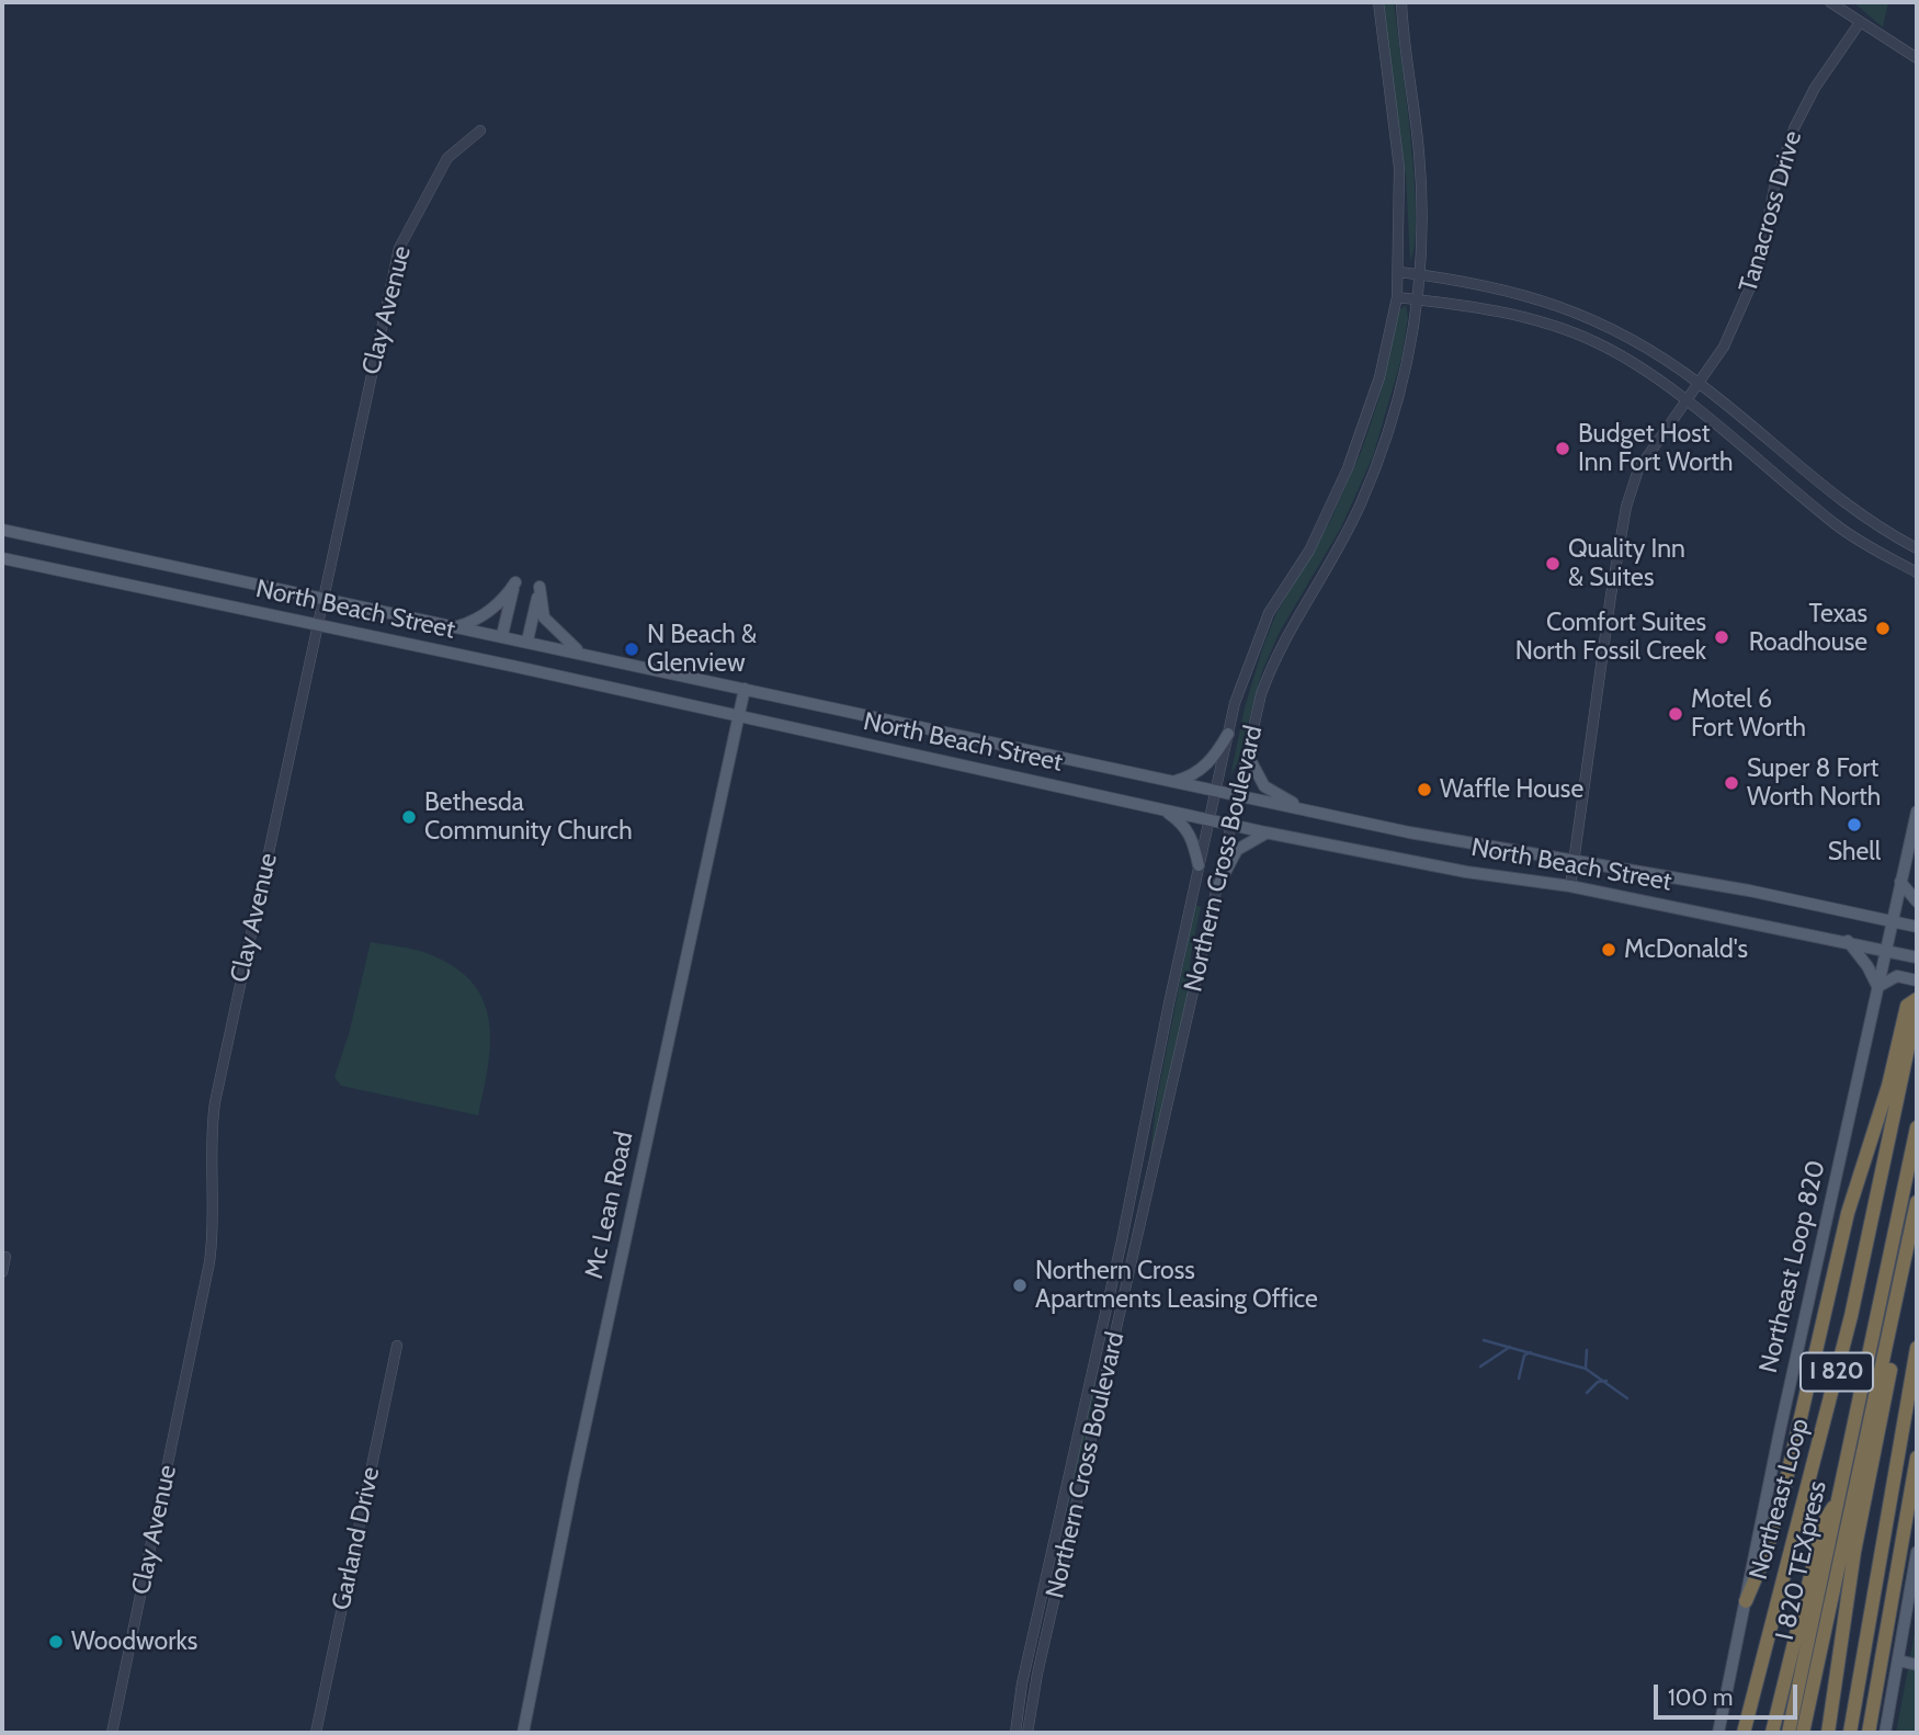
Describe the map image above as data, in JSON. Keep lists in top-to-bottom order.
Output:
{
  "streets": {
    "highway": ["I 820", "Northeast Loop", "I 820 TEXpress"],
    "main road": ["North Beach Street", "Mc Lean Road", "Northeast Loop 820"],
    "street": [
      "Tanacross Drive",
      "Clay Avenue",
      "Northern Cross Boulevard",
      "Garland Drive"
    ]
  },
  "crossings": [
    ["Tanacross Drive", "North Beach Street"],
    ["Clay Avenue", "North Beach Street"],
    ["North Beach Street", "Northern Cross Boulevard"],
    ["North Beach Street", "Mc Lean Road"],
    ["North Beach Street", "Northeast Loop 820"]
  ],
  "places": [
    "Budget Host Inn Fort Worth",
    "Quality Inn & Suites",
    "Texas Roadhouse",
    "Comfort Suites North Fossil Creek",
    "N Beach & Glenview",
    "Motel 6 Fort Worth",
    "Super 8 Fort Worth North",
    "Waffle House",
    "Bethesda Community Church",
    "Shell",
    "McDonald's",
    "Northern Cross Apartments Leasing Office",
    "Woodworks"
  ],
  "scale_bar": "100 m"
}
